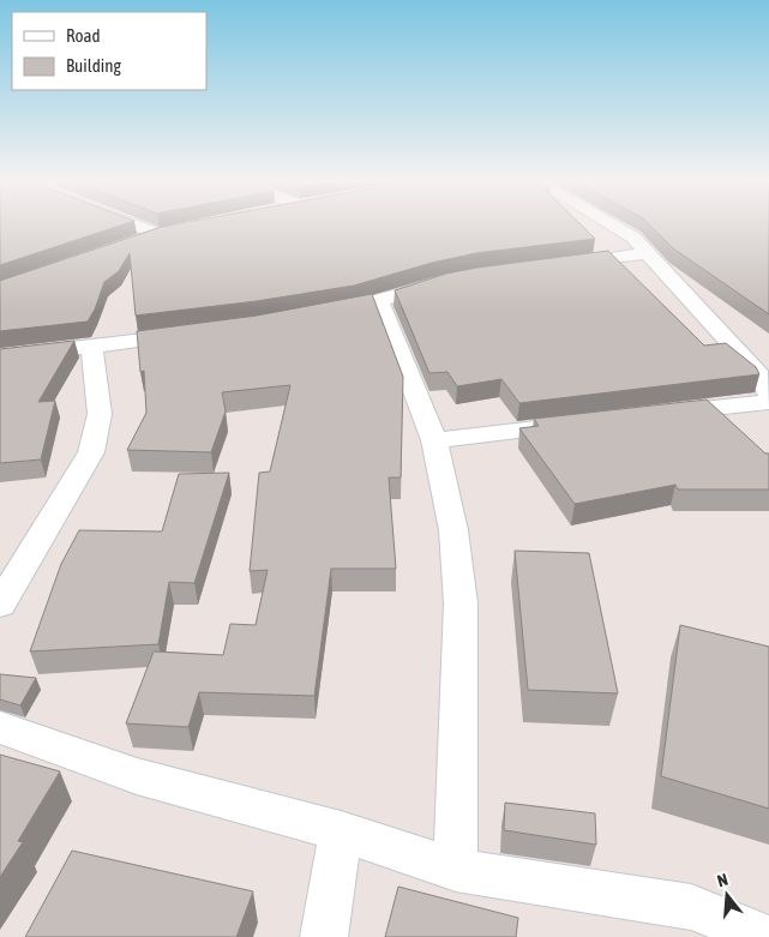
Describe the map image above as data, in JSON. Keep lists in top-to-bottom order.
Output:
{
  "legend": ["Road", "Building"],
  "north": "top"
}
